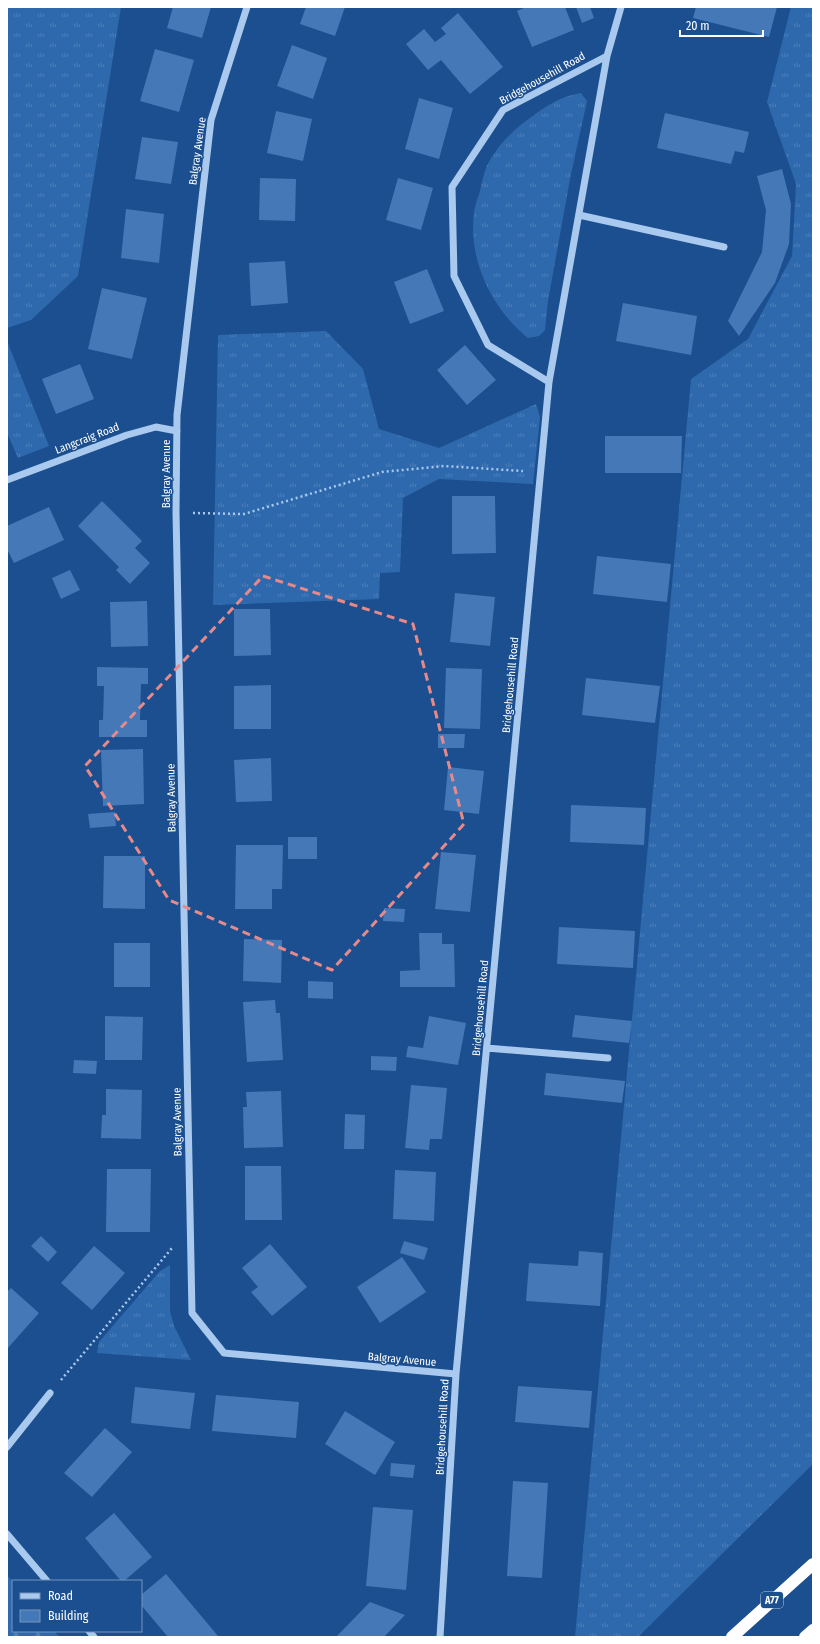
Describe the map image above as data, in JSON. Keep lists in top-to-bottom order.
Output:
{
  "streets": {
    "highway": ["A77"],
    "street": ["Bridgehousehill Road", "Balgray Avenue", "Langcraig Road"]
  },
  "crossings": [
    ["Bridgehousehill Road", "Balgray Avenue"],
    ["Balgray Avenue", "Langcraig Road"]
  ],
  "legend": ["Road", "Building"],
  "scale_bar": "20 m"
}
